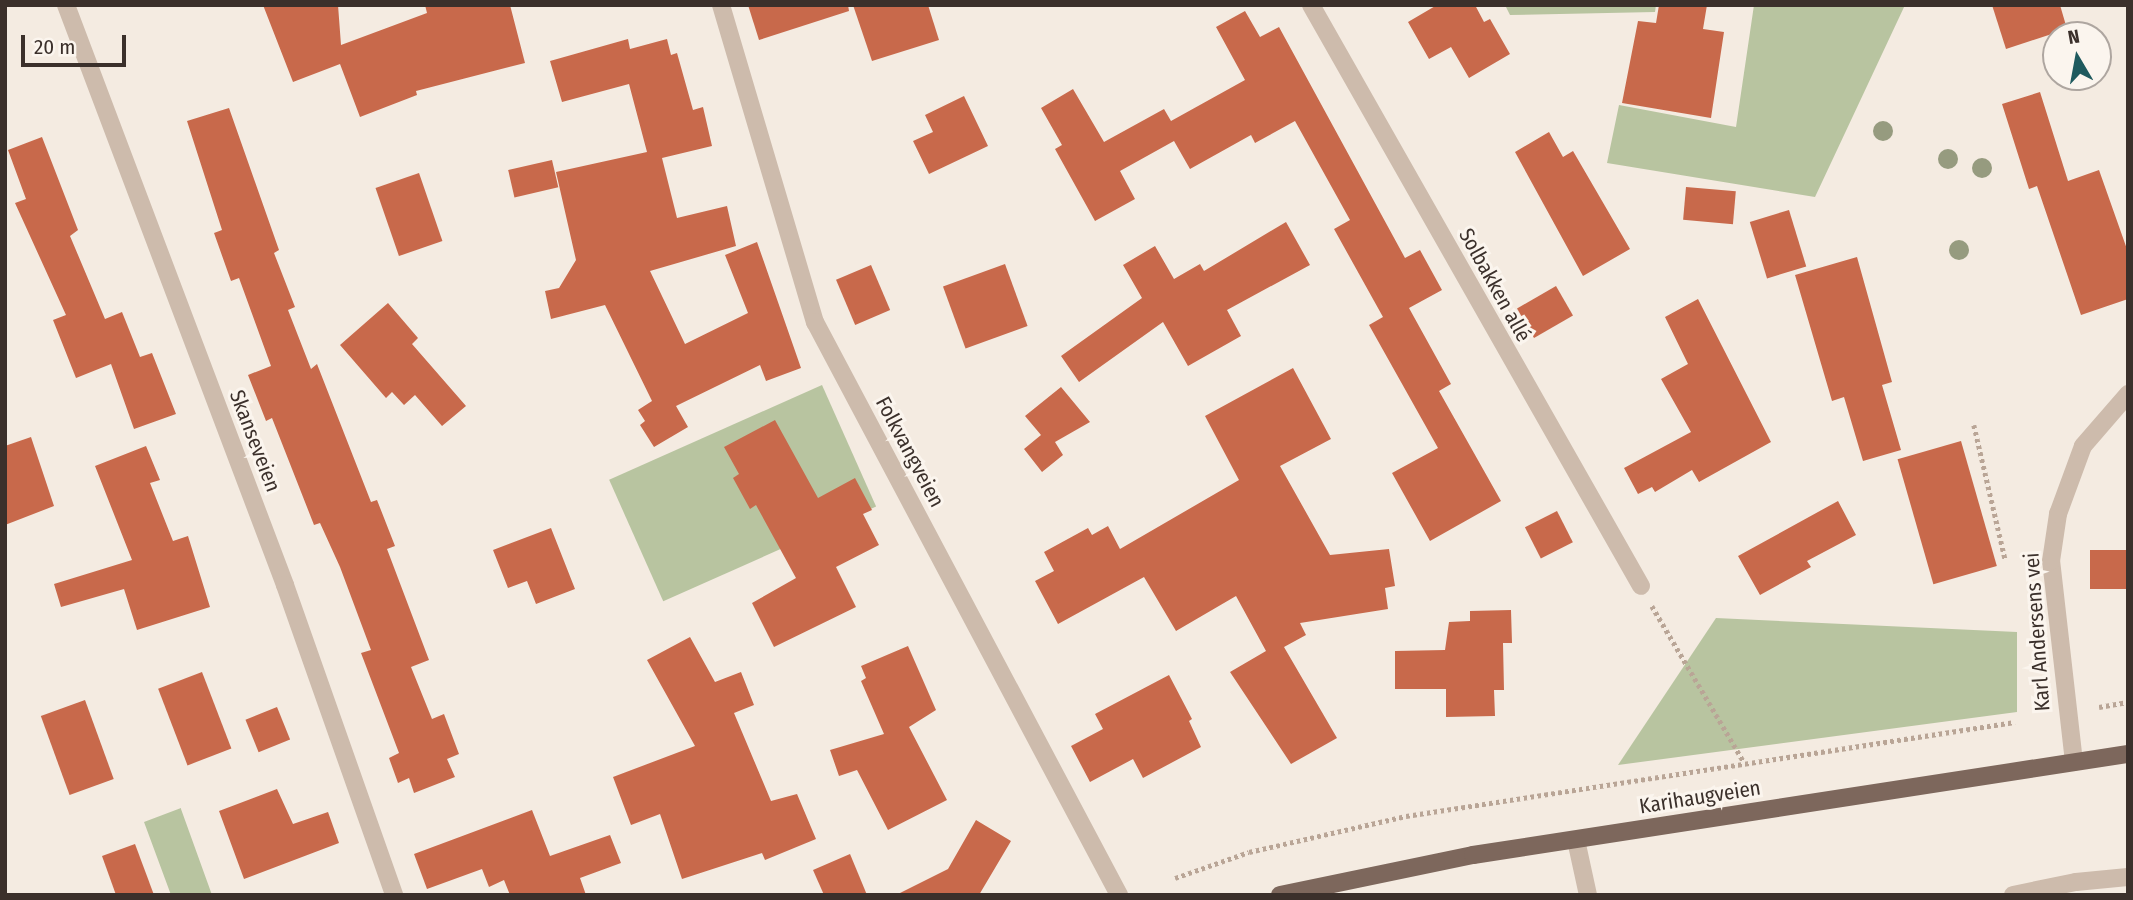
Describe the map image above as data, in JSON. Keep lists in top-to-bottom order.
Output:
{
  "streets": {
    "main road": ["Karihaugveien"],
    "street": [
      "Solbakken allé",
      "Skanseveien",
      "Folkvangveien",
      "Karl Andersens vei"
    ]
  },
  "crossings": [
    ["Karl Andersens vei", "Karihaugveien"]
  ],
  "scale_bar": "20 m",
  "north": "top"
}
